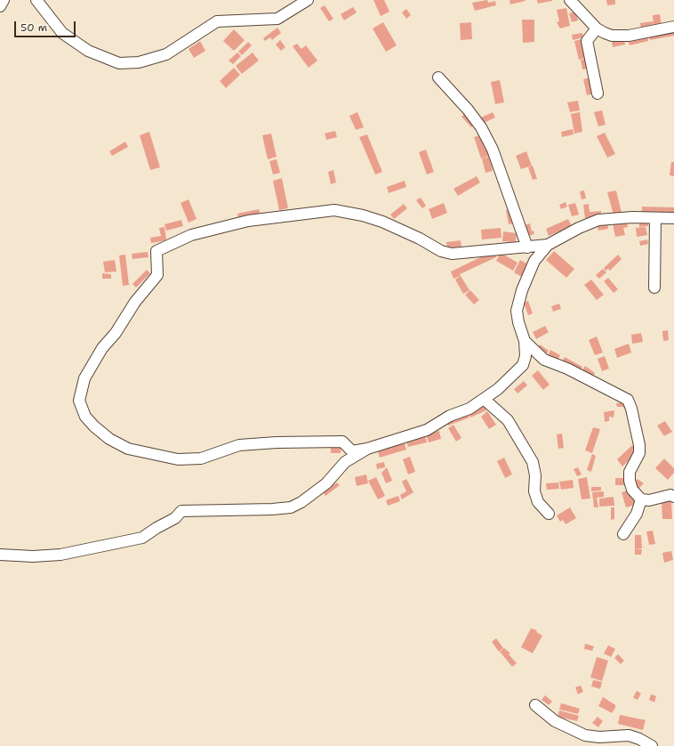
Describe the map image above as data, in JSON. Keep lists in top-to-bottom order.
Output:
{
  "scale_bar": "50 m"
}
